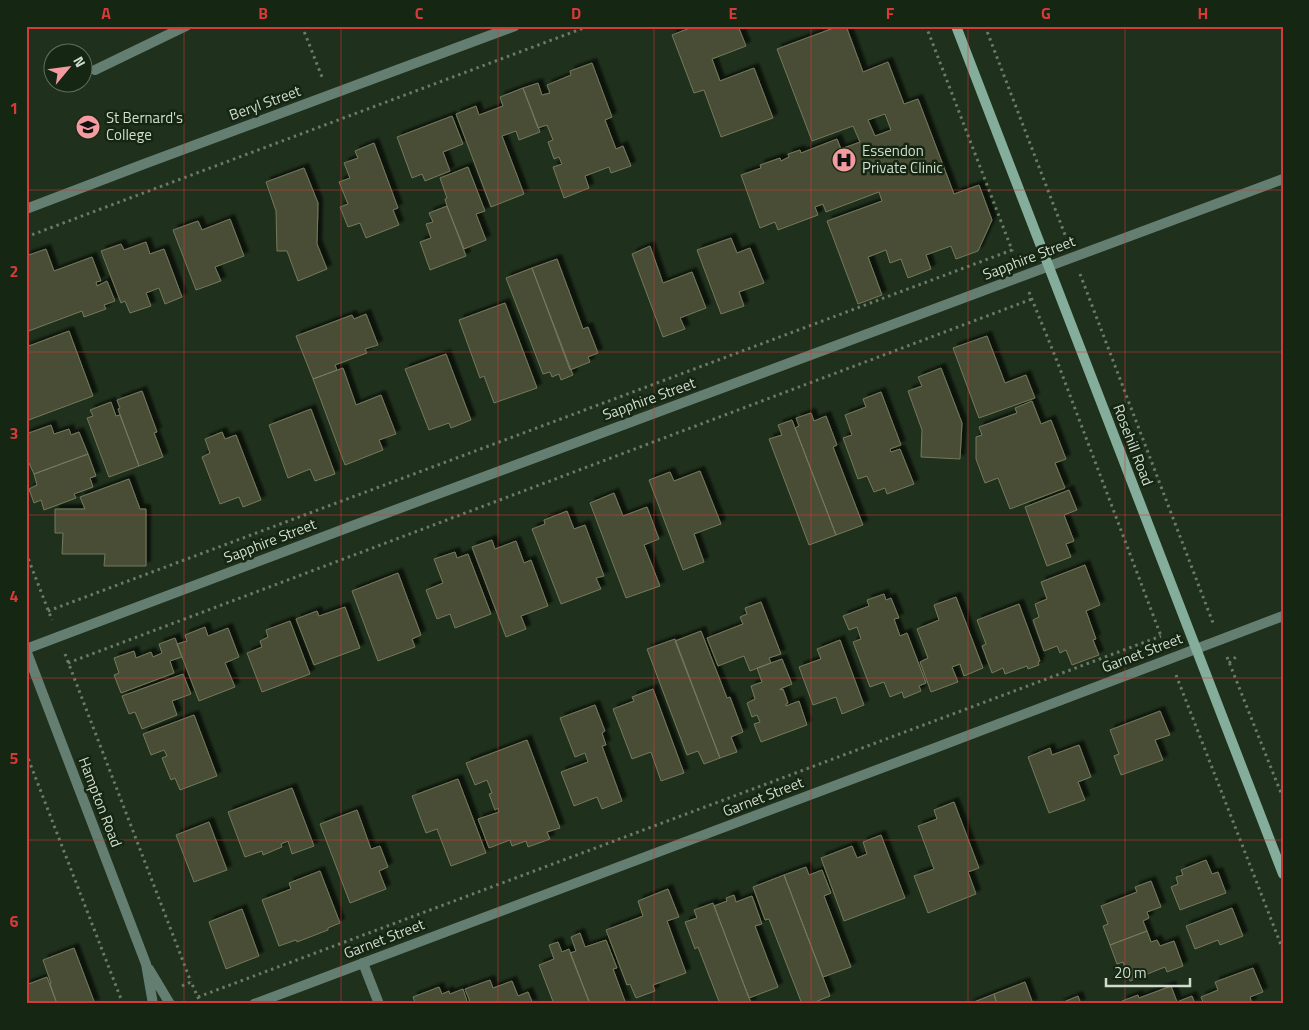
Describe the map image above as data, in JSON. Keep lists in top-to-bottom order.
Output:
{
  "streets": {
    "street": [
      "Beryl Street",
      "Sapphire Street",
      "Rosehill Road",
      "Garnet Street",
      "Hampton Road"
    ]
  },
  "crossings": [
    ["Sapphire Street", "Rosehill Road"],
    ["Sapphire Street", "Hampton Road"],
    ["Rosehill Road", "Garnet Street"]
  ],
  "places": {
    "school or university": ["St Bernard's College"],
    "hospital": ["Essendon Private Clinic"]
  },
  "scale_bar": "20 m",
  "north": "top right",
  "grid": {
    "columns": [
      "A",
      "B",
      "C",
      "D",
      "E",
      "F",
      "G",
      "H"
    ],
    "rows": [
      "1",
      "2",
      "3",
      "4",
      "5",
      "6"
    ]
  }
}
